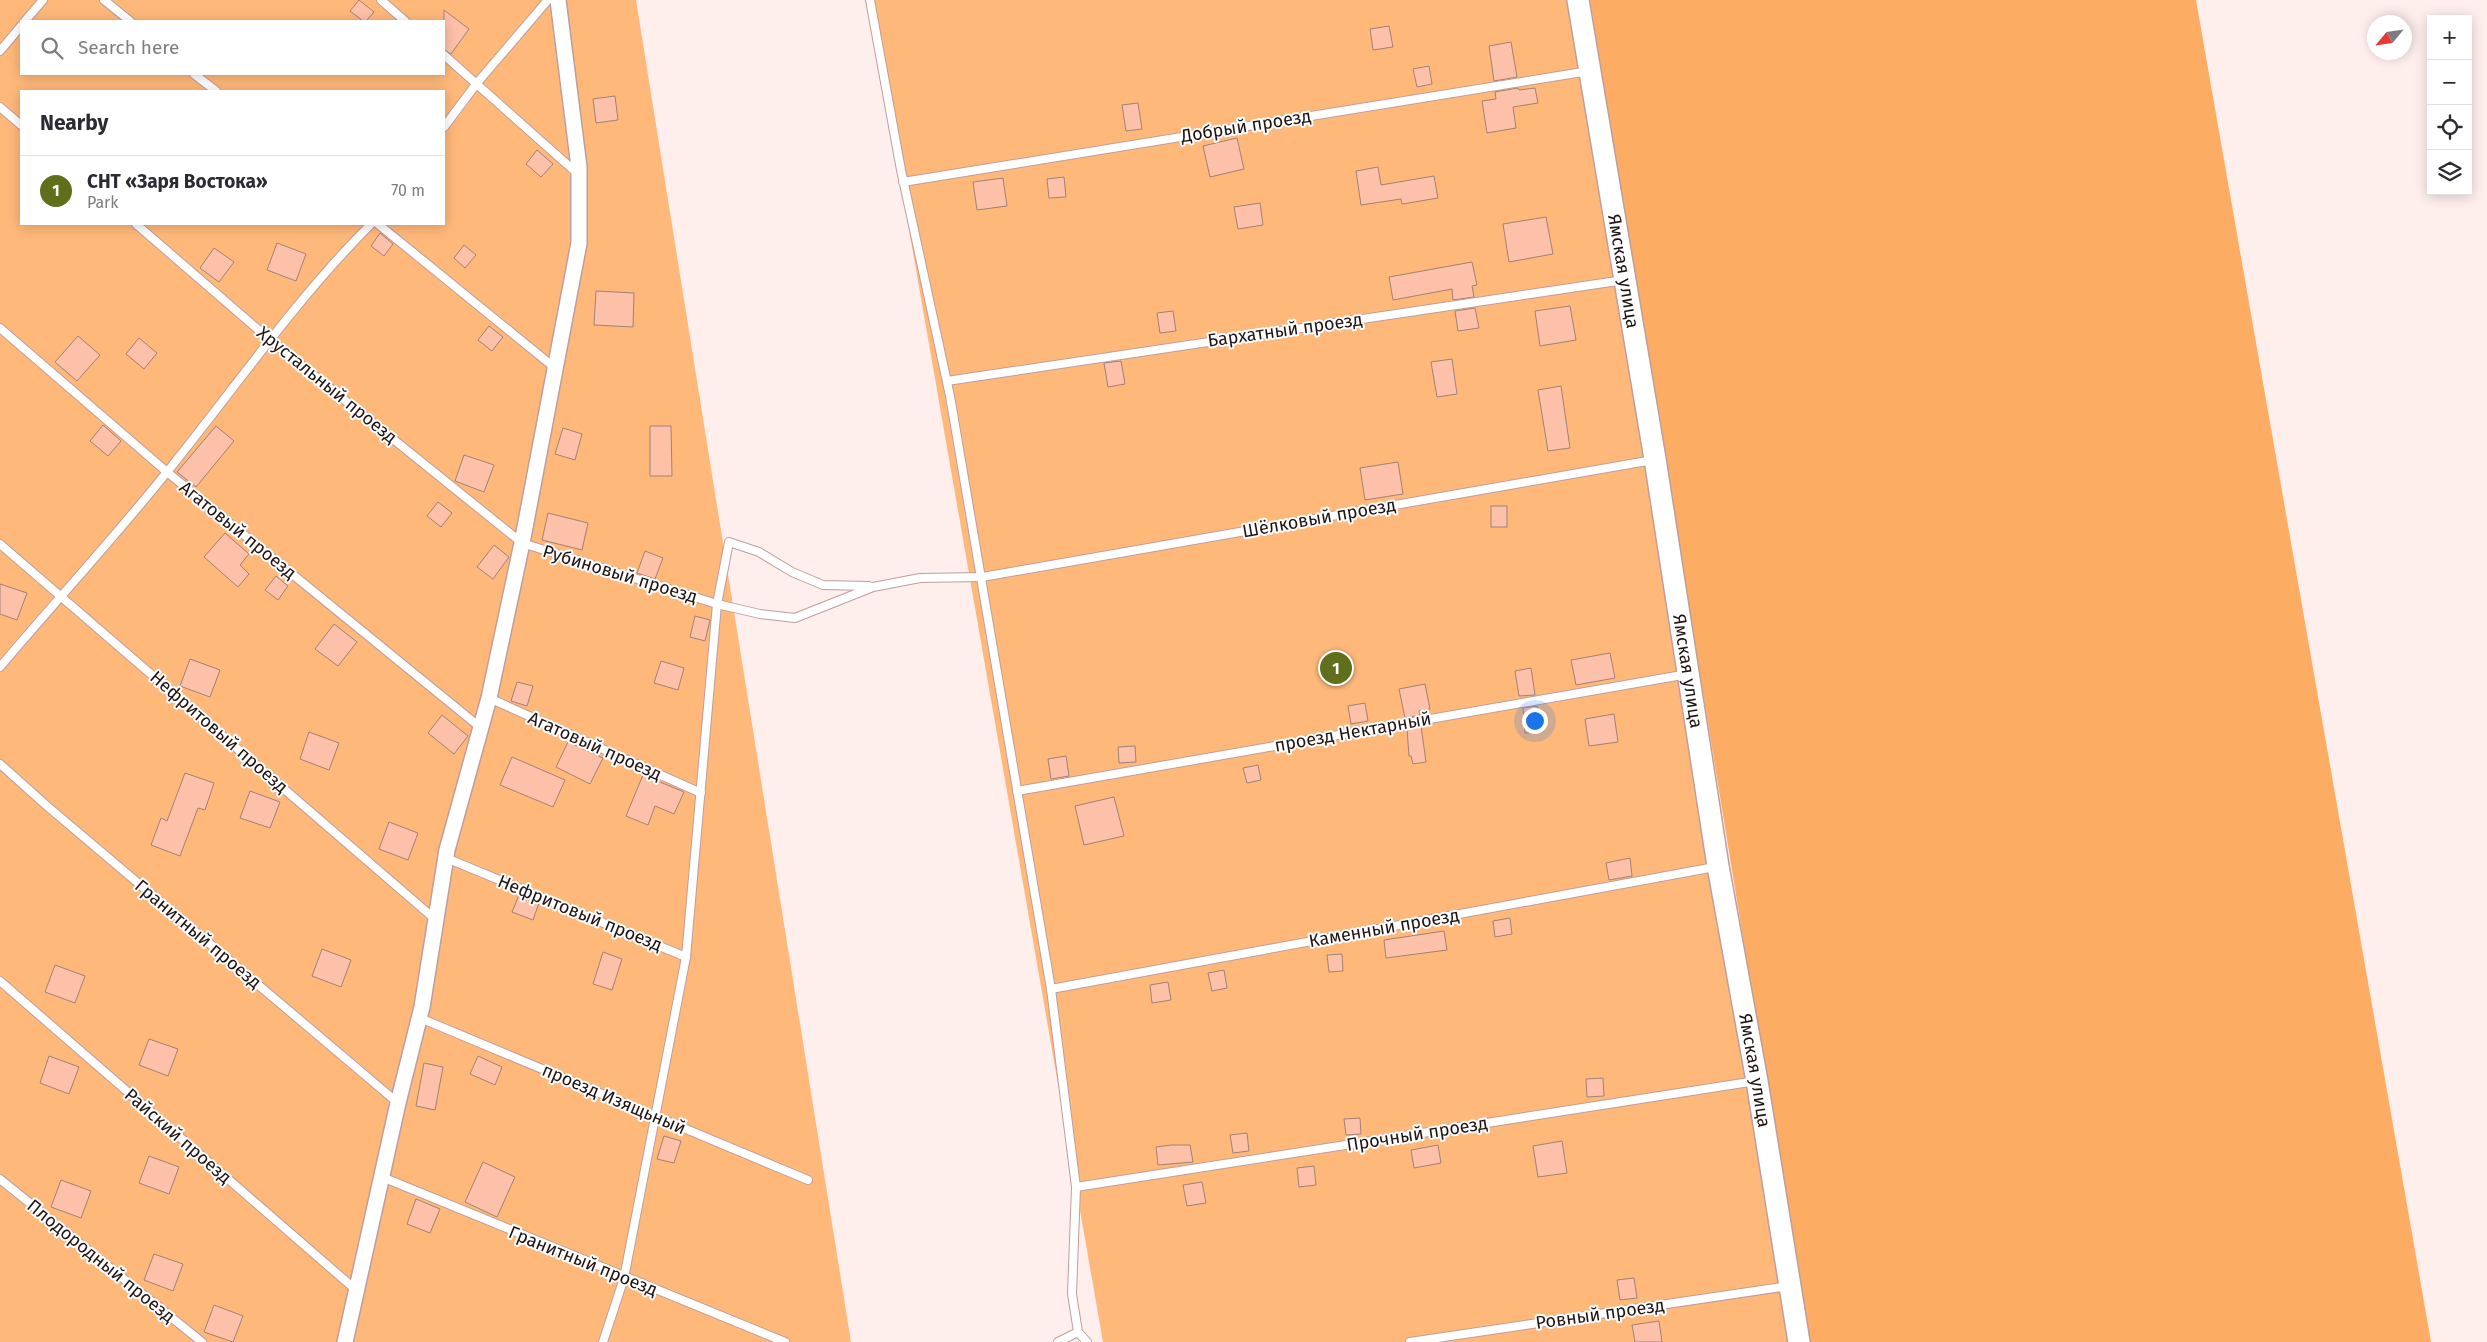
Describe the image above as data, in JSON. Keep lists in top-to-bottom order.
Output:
{
  "streets": {
    "street": ["Ямская улица"],
    "lane": [
      "Добрый проезд",
      "Бархатный проезд",
      "Хрустальный проезд",
      "Шёлковый проезд",
      "Агатовый проезд",
      "Рубиновый проезд",
      "Нефритовый проезд",
      "проезд Нектарный",
      "Каменный проезд",
      "Гранитный проезд",
      "проезд Изящьный",
      "Прочный проезд",
      "Райский проезд",
      "Плодородный проезд",
      "Ровный проезд"
    ]
  },
  "crossings": [
    ["Добрый проезд", "Ямская улица"],
    ["Ямская улица", "Бархатный проезд"],
    ["Ямская улица", "Шёлковый проезд"],
    ["Ямская улица", "проезд Нектарный"],
    ["Ямская улица", "Каменный проезд"],
    ["Ямская улица", "Прочный проезд"],
    ["Ямская улица", "Ровный проезд"],
    ["Хрустальный проезд", "Рубиновый проезд"],
    ["Шёлковый проезд", "Рубиновый проезд"]
  ],
  "north": "bottom left",
  "page": {
    "map_buttons": ["+", "−"],
    "search": "Search here",
    "heading": "Nearby",
    "list": [
      {
        "mark": "1",
        "name": "СНТ «Заря Востока»",
        "note": "Park",
        "value": "70 m"
      }
    ],
    "pins": "1"
  }
}
